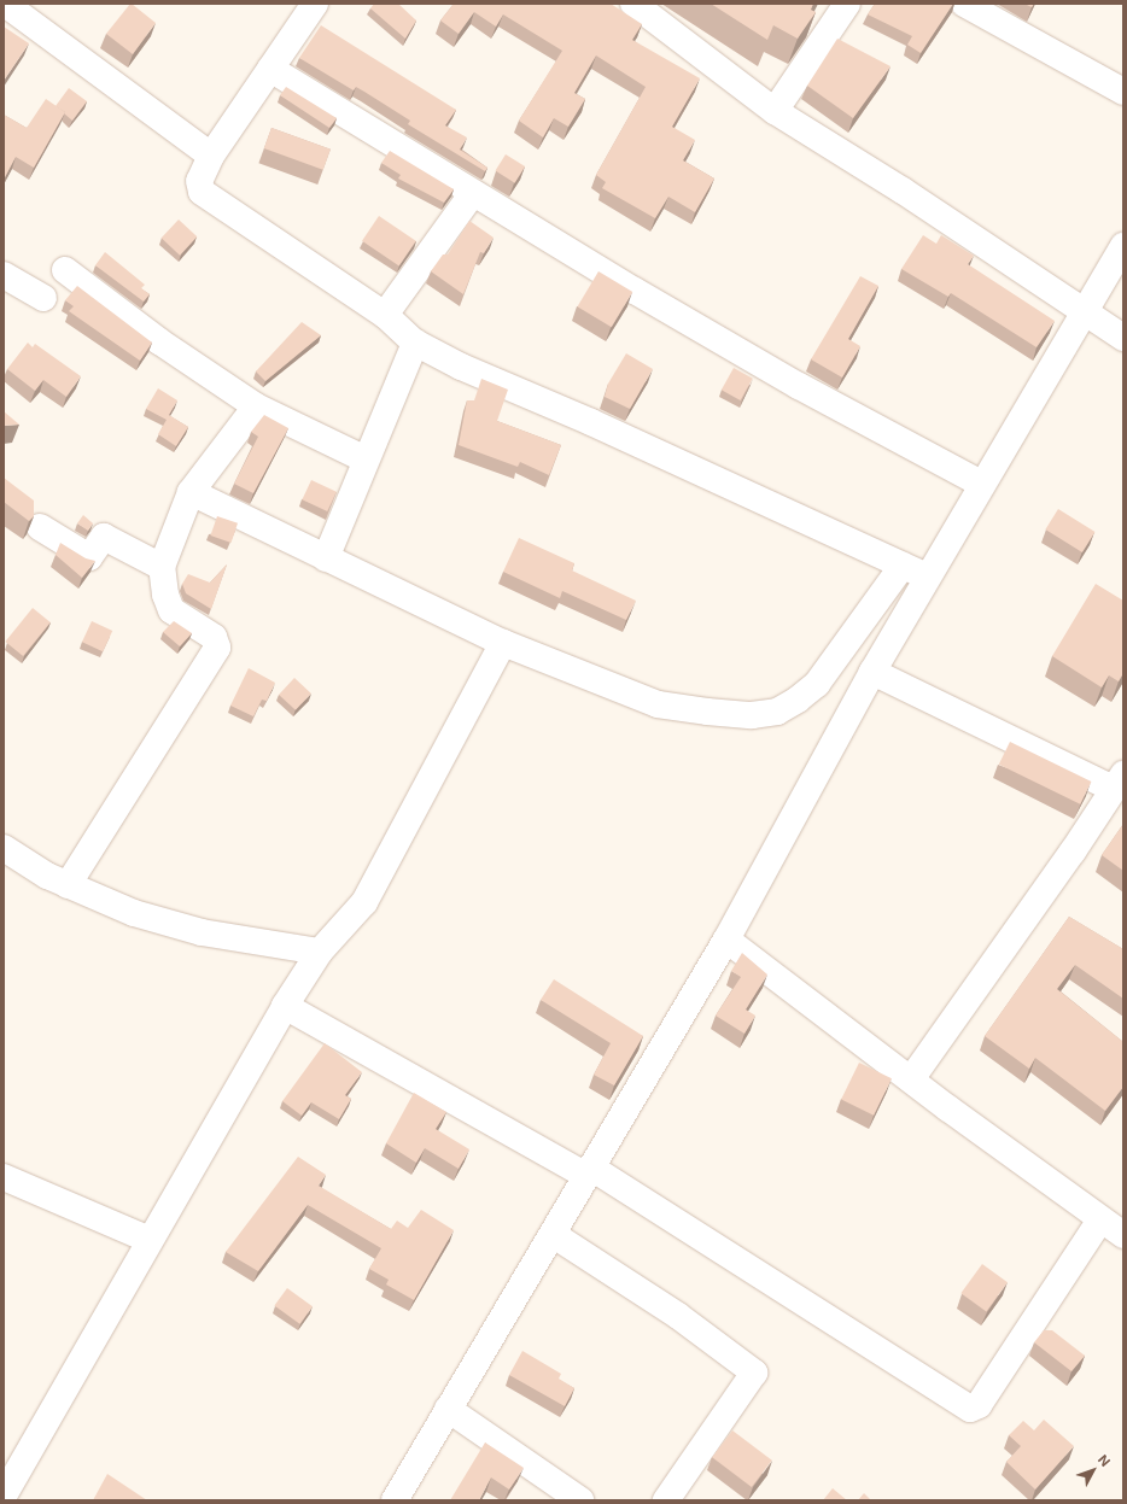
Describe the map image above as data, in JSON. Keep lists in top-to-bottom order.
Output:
{
  "north": "top right"
}
